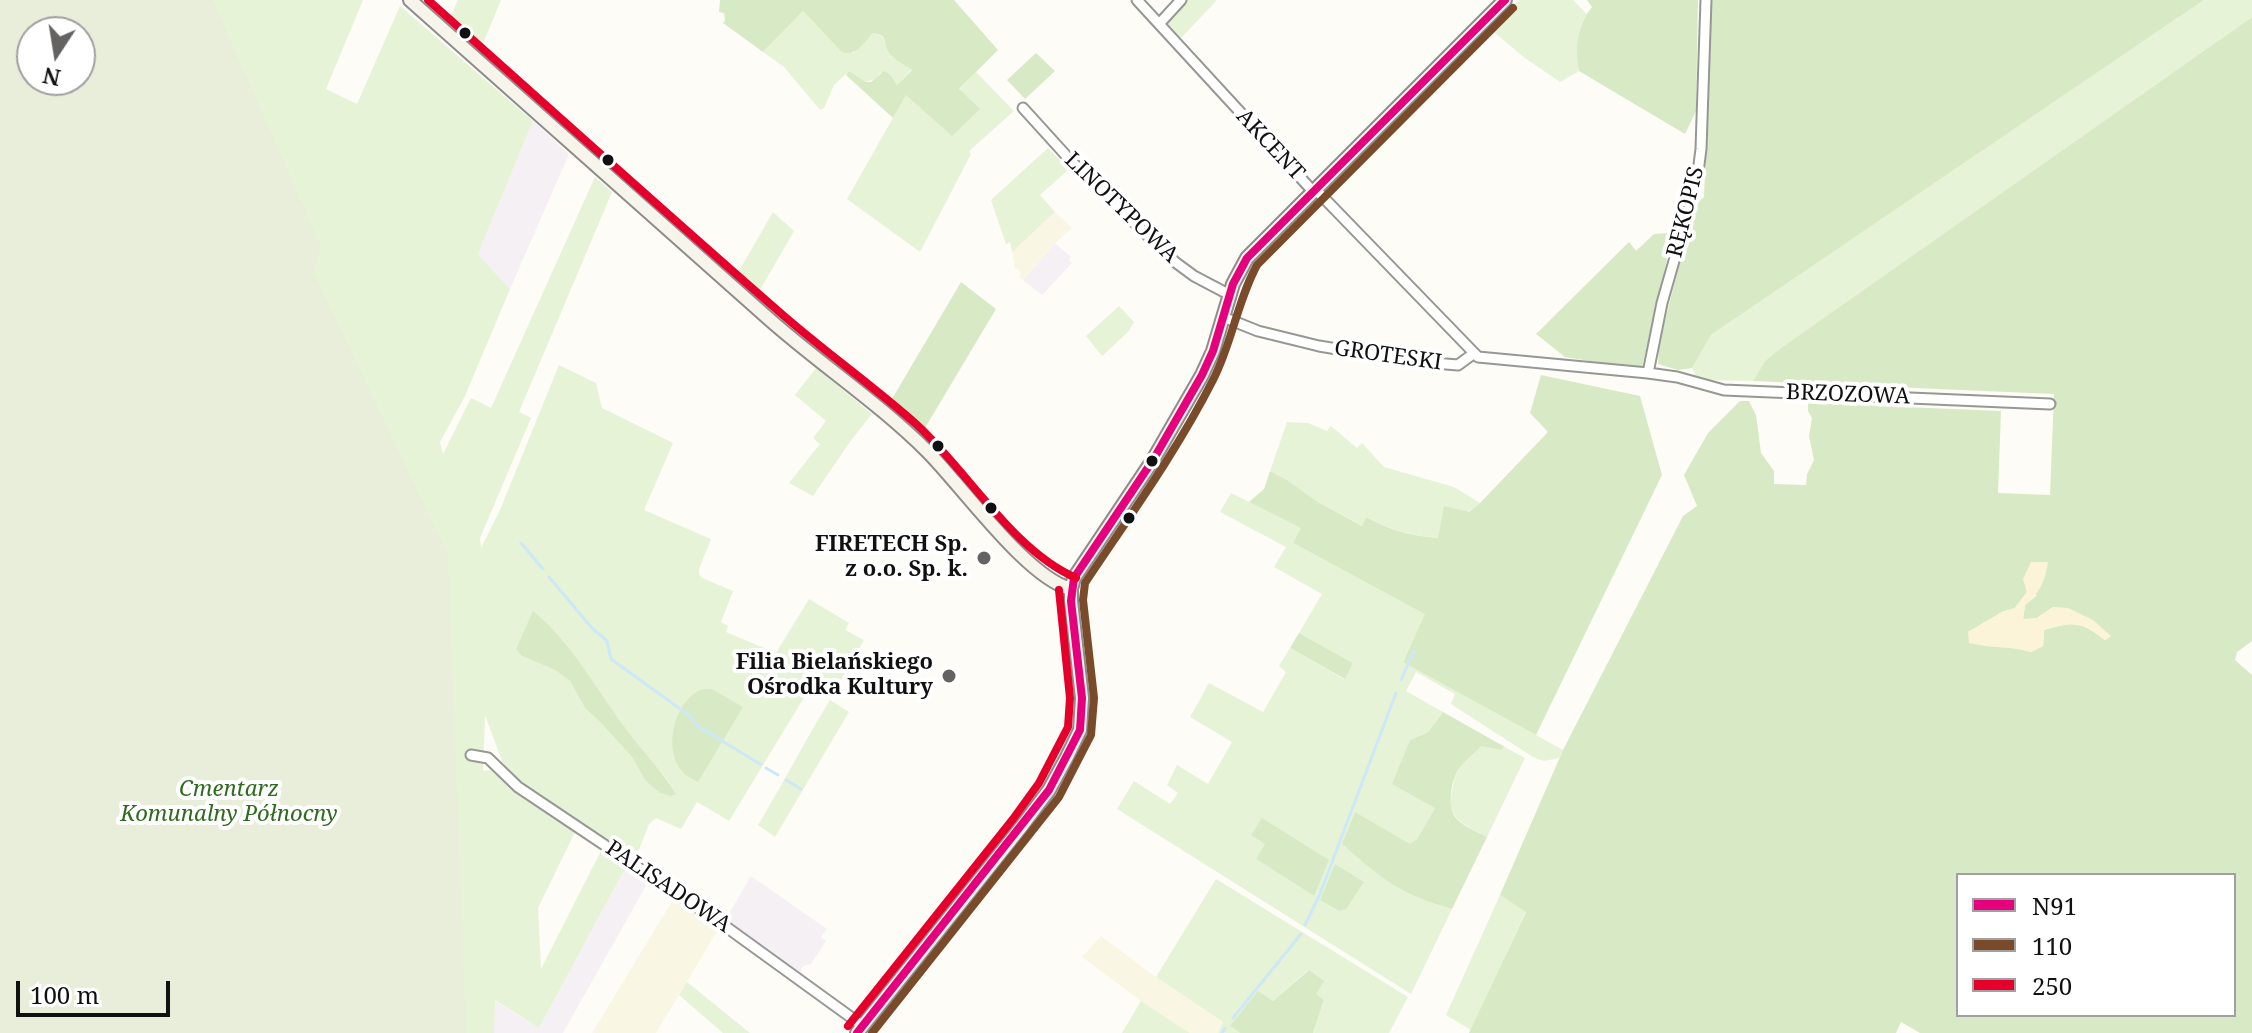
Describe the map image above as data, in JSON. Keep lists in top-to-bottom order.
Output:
{
  "streets": {
    "street": [
      "AKCENT",
      "LINOTYPOWA",
      "RĘKOPIS",
      "GROTESKI",
      "BRZOZOWA",
      "PALISADOWA"
    ]
  },
  "crossings": [
    ["AKCENT", "GROTESKI"],
    ["RĘKOPIS", "GROTESKI"],
    ["RĘKOPIS", "BRZOZOWA"],
    ["GROTESKI", "BRZOZOWA"]
  ],
  "parks": ["Cmentarz Komunalny Północny"],
  "places": ["FIRETECH Sp. z o.o. Sp. k.", "Filia Bielańskiego Ośrodka Kultury"],
  "lines": ["transit line N91", "transit line 250", "transit line 110"],
  "legend": ["N91", "110", "250"],
  "scale_bar": "100 m",
  "north": "bottom"
}
